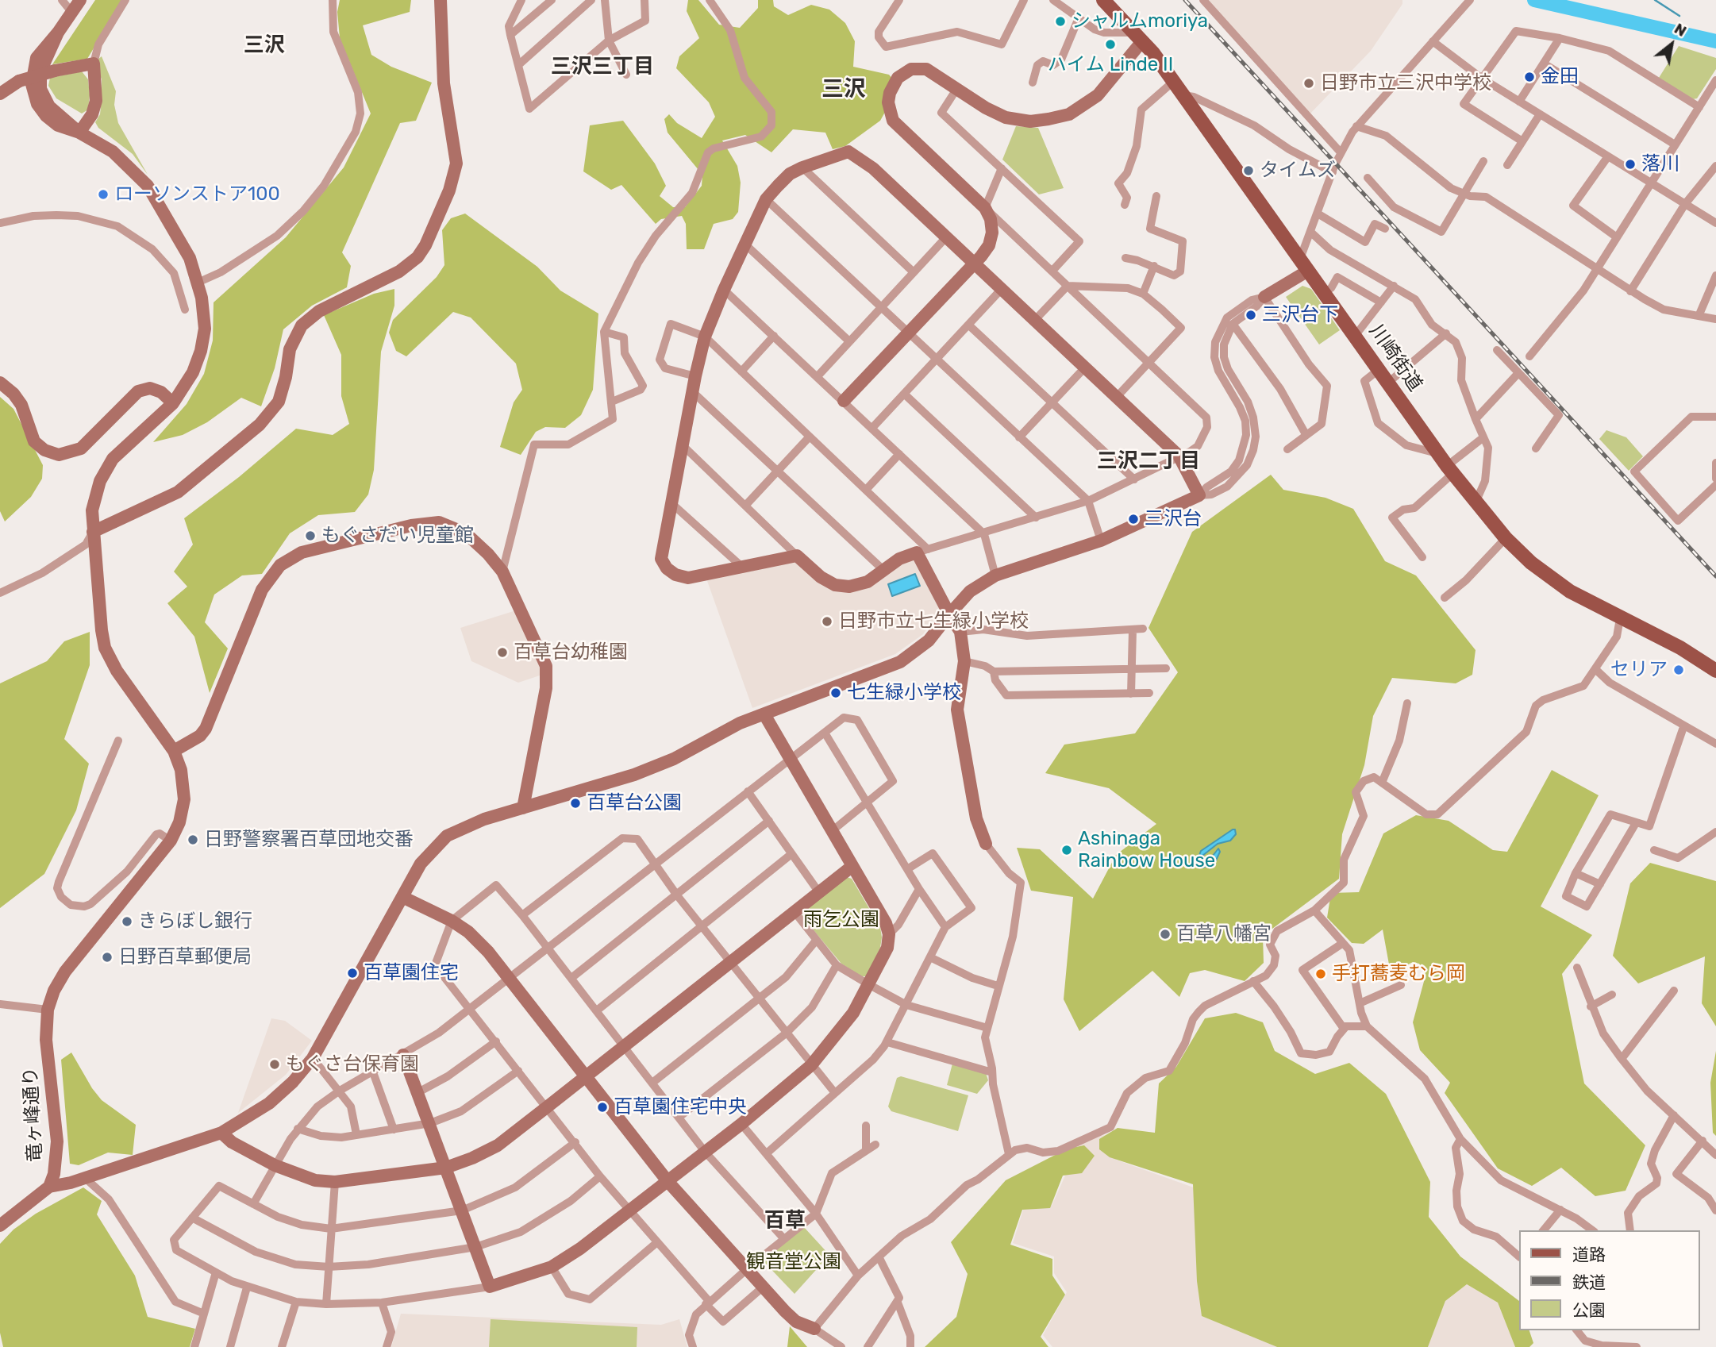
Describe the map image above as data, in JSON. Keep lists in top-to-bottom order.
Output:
{
  "streets": {
    "main road": ["川崎街道"],
    "street": ["竜ヶ峰通り"]
  },
  "districts": [
    "三沢",
    "三沢三丁目",
    "三沢",
    "三沢二丁目",
    "百草"
  ],
  "parks": ["雨乞公園", "観音堂公園"],
  "places": [
    "シャルムmoriya",
    "ハイム Linde II",
    "金田",
    "日野市立三沢中学校",
    "落川",
    "タイムズ",
    "ローソンストア100",
    "三沢台下",
    "三沢台",
    "もぐさだい児童館",
    "日野市立七生緑小学校",
    "百草台幼稚園",
    "セリア",
    "七生緑小学校",
    "百草台公園",
    "日野警察署百草団地交番",
    "Ashinaga Rainbow House",
    "きらぼし銀行",
    "百草八幡宮",
    "日野百草郵便局",
    "百草園住宅",
    "手打蕎麦むら岡",
    "もぐさ台保育園",
    "百草園住宅中央"
  ],
  "legend": ["道路", "鉄道", "公園"],
  "north": "top right"
}
